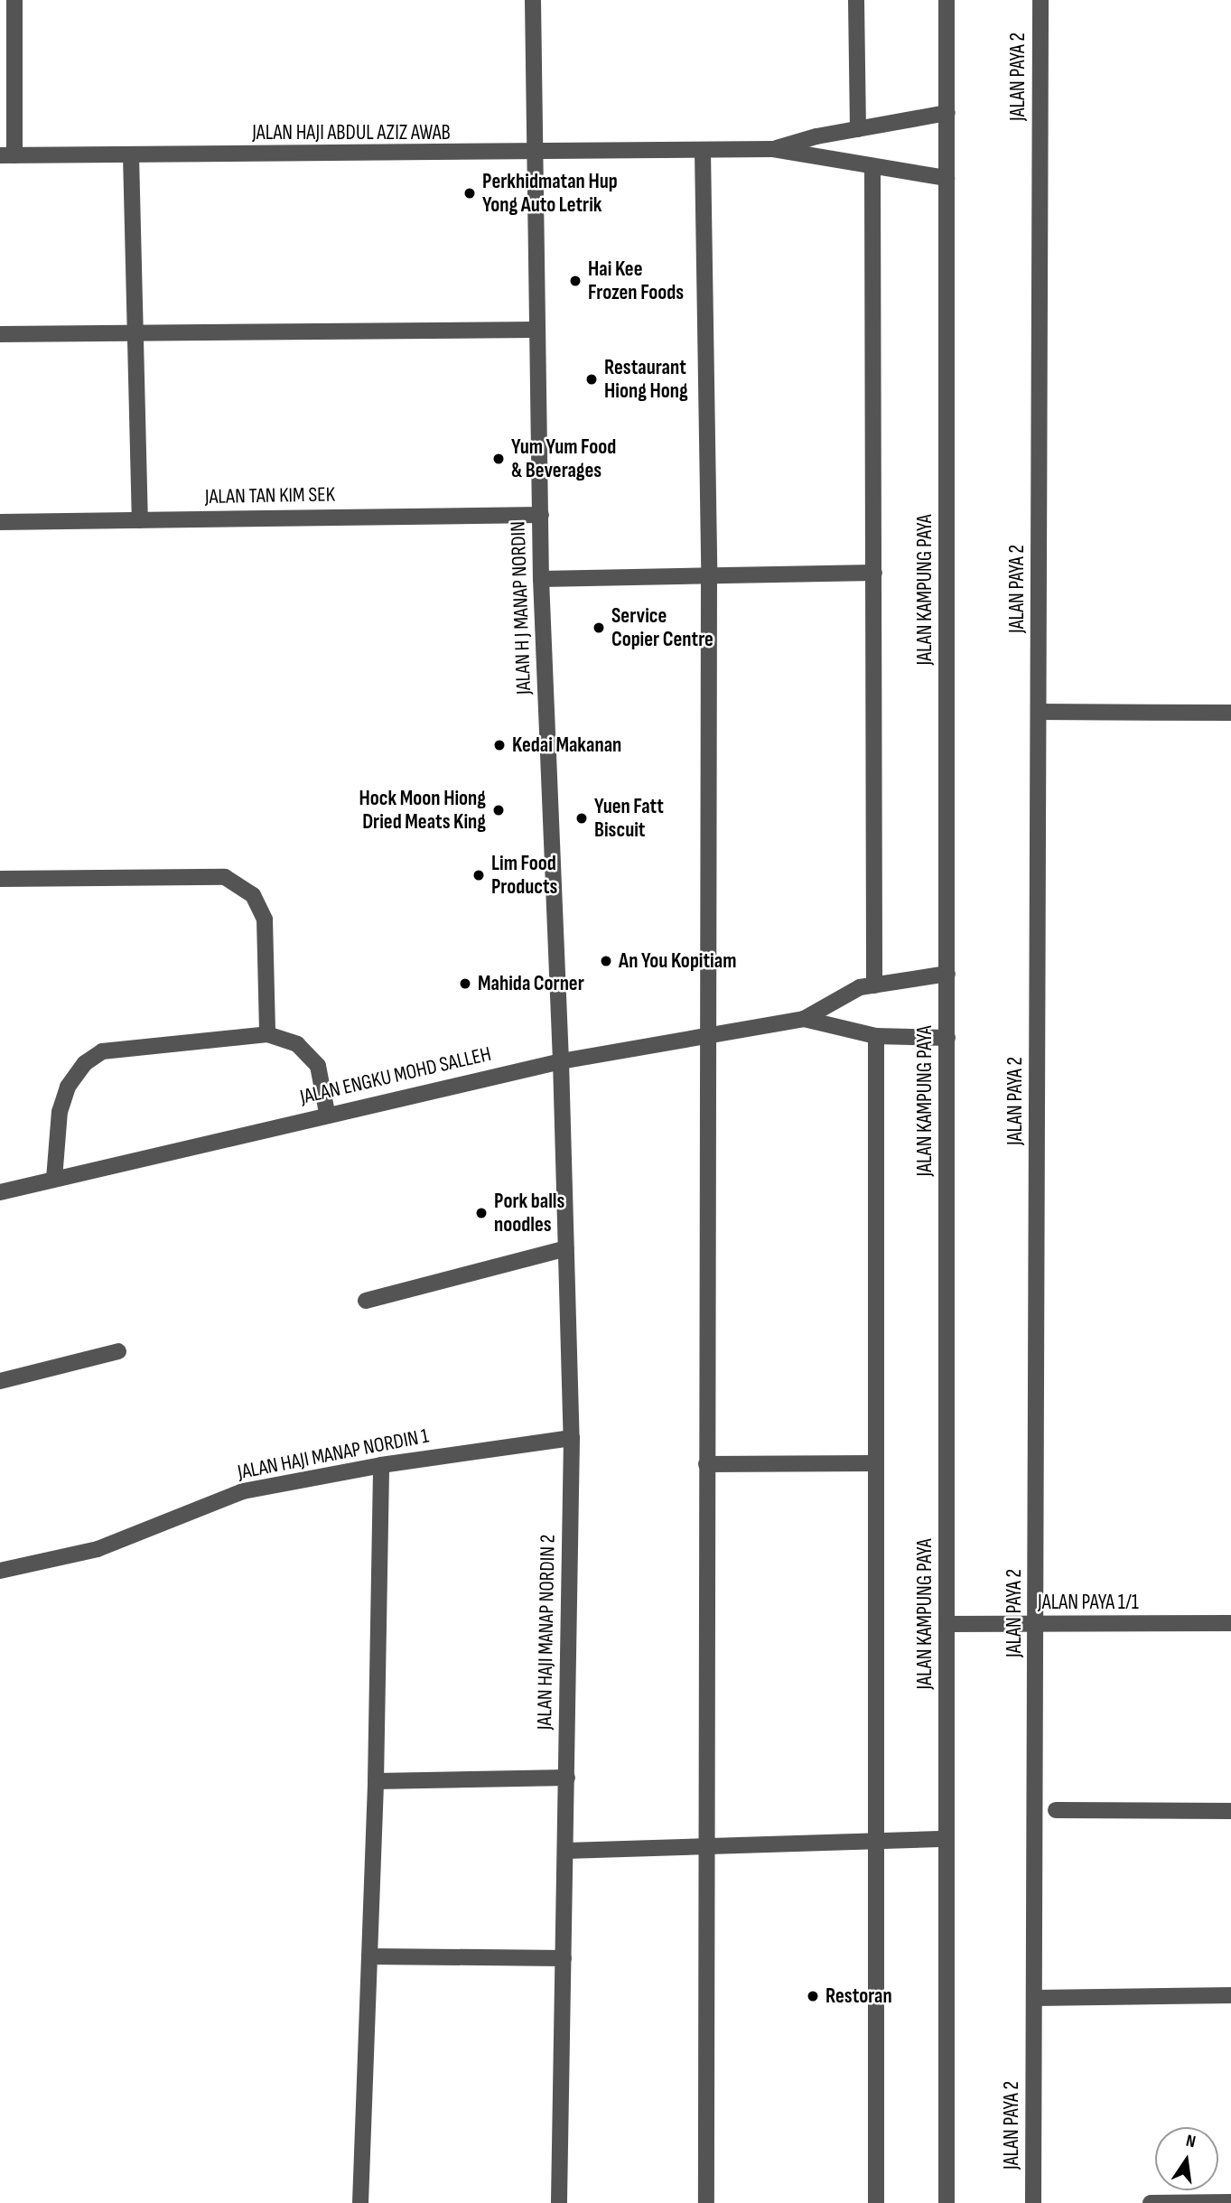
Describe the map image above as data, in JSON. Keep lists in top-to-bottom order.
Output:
{
  "streets": {
    "street": [
      "JALAN PAYA 2",
      "JALAN HAJI ABDUL AZIZ AWAB",
      "JALAN TAN KIM SEK",
      "JALAN KAMPUNG PAYA",
      "JALAN H J MANAP NORDIN",
      "JALAN ENGKU MOHD SALLEH",
      "JALAN HAJI MANAP NORDIN 1",
      "JALAN PAYA 1/1",
      "JALAN HAJI MANAP NORDIN 2"
    ]
  },
  "crossings": [
    ["JALAN PAYA 2", "JALAN PAYA 1/1"],
    ["JALAN HAJI ABDUL AZIZ AWAB", "JALAN H J MANAP NORDIN"],
    ["JALAN TAN KIM SEK", "JALAN H J MANAP NORDIN"],
    ["JALAN KAMPUNG PAYA", "JALAN ENGKU MOHD SALLEH"],
    ["JALAN KAMPUNG PAYA", "JALAN PAYA 1/1"],
    ["JALAN H J MANAP NORDIN", "JALAN ENGKU MOHD SALLEH"],
    ["JALAN H J MANAP NORDIN", "JALAN HAJI MANAP NORDIN 2"],
    ["JALAN ENGKU MOHD SALLEH", "JALAN HAJI MANAP NORDIN 2"],
    ["JALAN HAJI MANAP NORDIN 1", "JALAN HAJI MANAP NORDIN 2"]
  ],
  "places": [
    "Perkhidmatan Hup Yong Auto Letrik",
    "Hai Kee Frozen Foods",
    "Restaurant Hiong Hong",
    "Yum Yum Food & Beverages",
    "Service Copier Centre",
    "Kedai Makanan",
    "Hock Moon Hiong Dried Meats King",
    "Yuen Fatt Biscuit",
    "Lim Food Products",
    "An You Kopitiam",
    "Mahida Corner",
    "Pork balls noodles",
    "Restoran"
  ],
  "north": "top"
}
